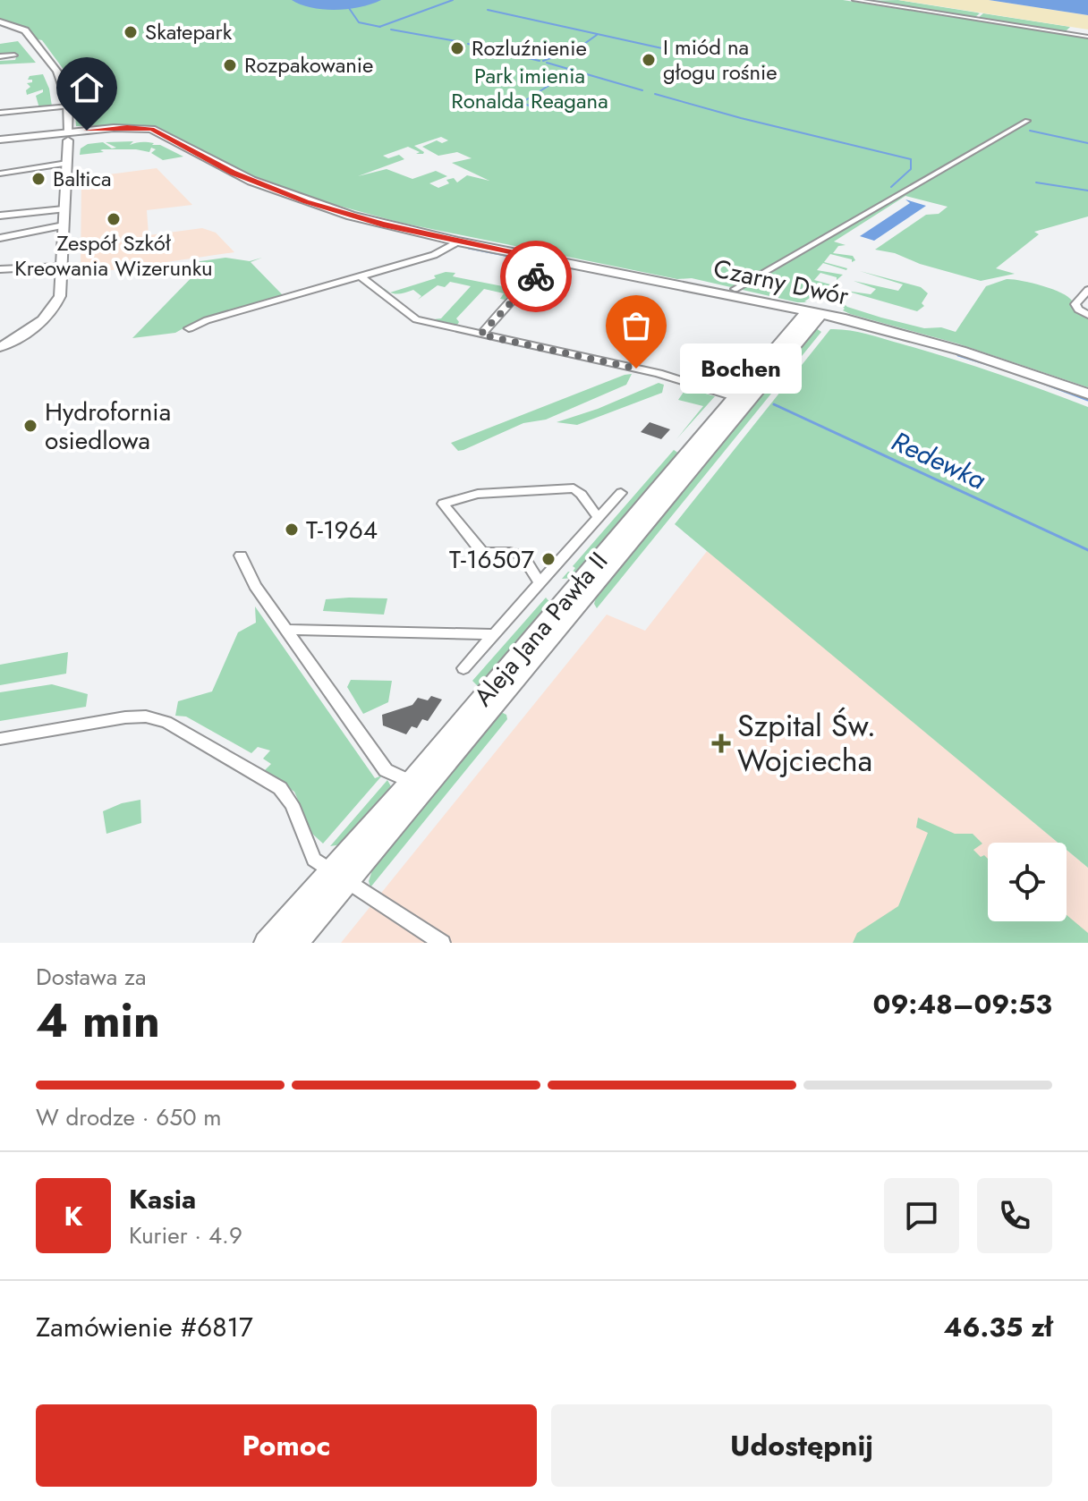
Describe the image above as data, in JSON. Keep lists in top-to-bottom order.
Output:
{
  "streets": {
    "main road": ["Czarny Dwór", "Aleja Jana Pawła II"]
  },
  "crossings": [
    ["Czarny Dwór", "Aleja Jana Pawła II"]
  ],
  "water": ["Redewka"],
  "parks": ["Park imienia Ronalda Reagana"],
  "places": {
    "other": [
      "Skatepark",
      "Rozluźnienie",
      "I miód na głogu rośnie",
      "Rozpakowanie",
      "Baltica",
      "Zespół Szkół Kreowania Wizerunku",
      "Bochen",
      "Hydrofornia osiedlowa",
      "T-1964",
      "T-16507"
    ],
    "health": ["Szpital Św. Wojciecha"]
  },
  "page": {
    "bubble": "Bochen",
    "heading": ["4 min", "Dostawa za", "09:48–09:53"],
    "panel": [
      "Kasia",
      "Kurier · 4.9",
      "Zamówienie #6817",
      "46.35 zł"
    ],
    "bar": "W drodze · 650 m",
    "round": "K",
    "buttons": ["Pomoc", "Udostępnij"]
  }
}
